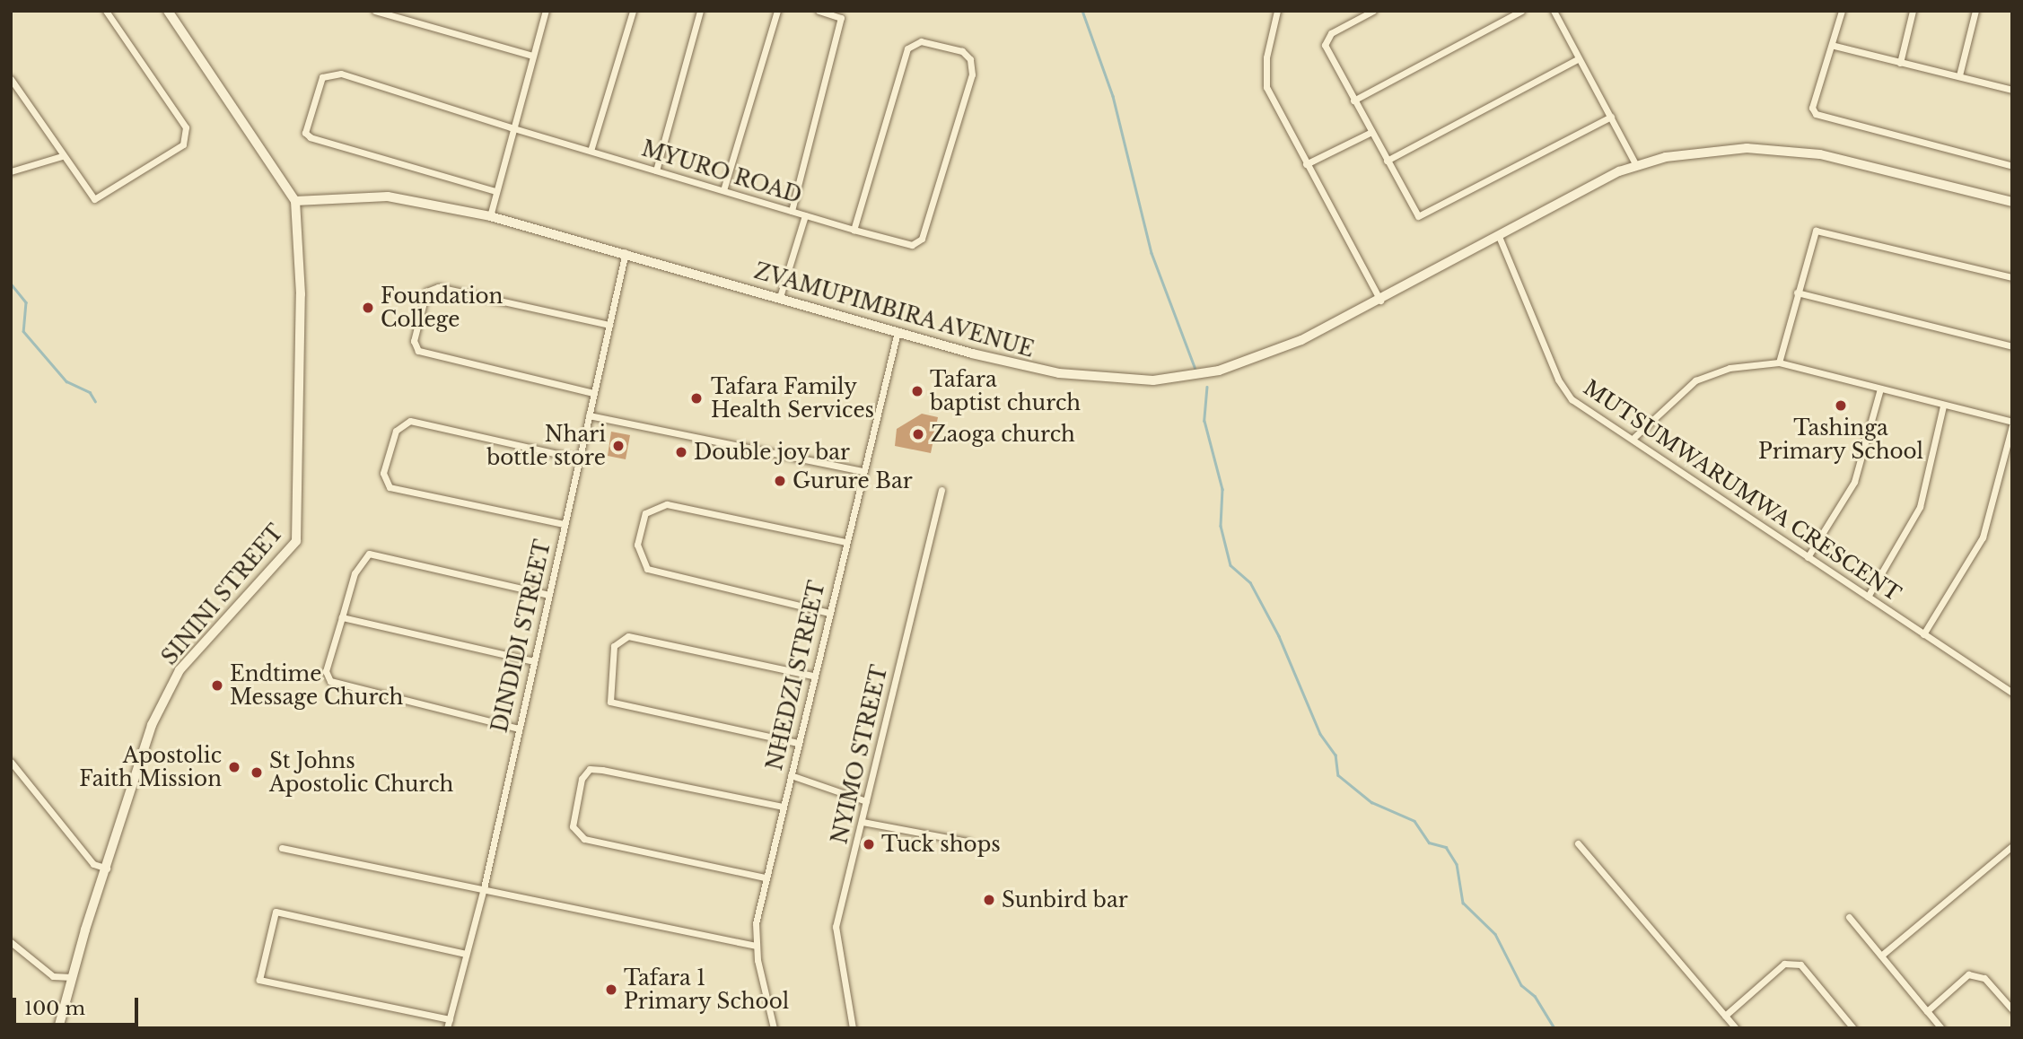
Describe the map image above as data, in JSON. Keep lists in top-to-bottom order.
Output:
{
  "streets": {
    "street": [
      "MYURO ROAD",
      "ZVAMUPIMBIRA AVENUE",
      "MUTSUMWARUMWA CRESCENT",
      "SININI STREET",
      "DINDIDI STREET",
      "NHEDZI STREET",
      "NYIMO STREET"
    ]
  },
  "crossings": [
    ["ZVAMUPIMBIRA AVENUE", "MUTSUMWARUMWA CRESCENT"],
    ["ZVAMUPIMBIRA AVENUE", "SININI STREET"],
    ["ZVAMUPIMBIRA AVENUE", "DINDIDI STREET"],
    ["ZVAMUPIMBIRA AVENUE", "NHEDZI STREET"]
  ],
  "places": [
    "Foundation College",
    "Tafara baptist church",
    "Tafara Family Health Services",
    "Tashinga Primary School",
    "Zaoga church",
    "Nhari bottle store",
    "Double joy bar",
    "Gurure Bar",
    "Endtime Message Church",
    "Apostolic Faith Mission",
    "St Johns Apostolic Church",
    "Tuck shops",
    "Sunbird bar",
    "Tafara 1 Primary School"
  ],
  "scale_bar": "100 m"
}
